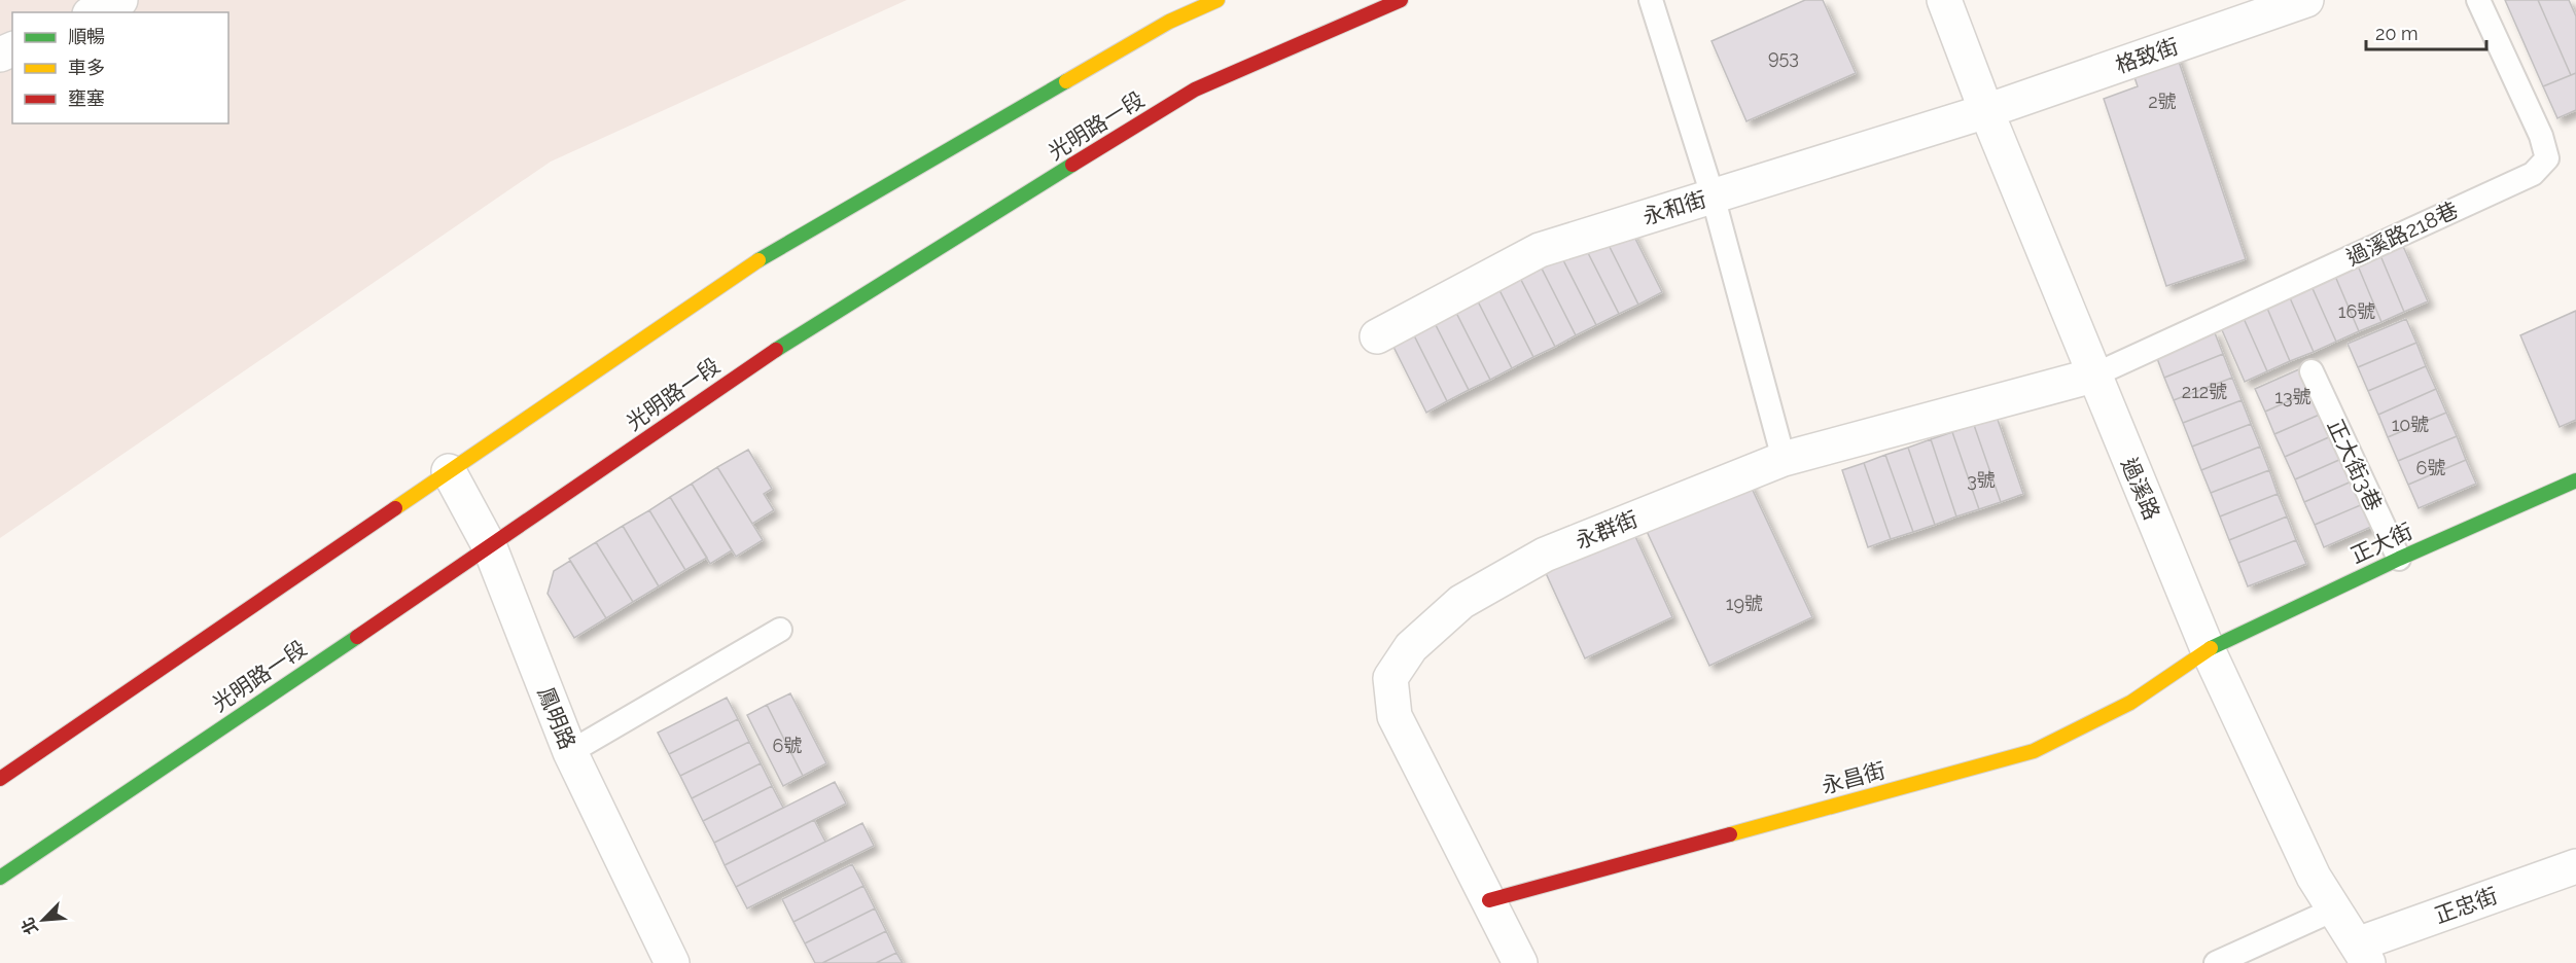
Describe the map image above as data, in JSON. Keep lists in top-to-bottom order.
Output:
{
  "streets": {
    "street": [
      "格致街",
      "光明路一段",
      "永和街",
      "過溪路",
      "永群街",
      "正大街",
      "鳳明路",
      "永昌街",
      "正忠街"
    ],
    "lane": ["過溪路218巷", "正大街3巷"]
  },
  "crossings": [
    ["格致街", "永和街"],
    ["格致街", "過溪路"],
    ["光明路一段", "鳳明路"],
    ["永和街", "過溪路"],
    ["過溪路218巷", "過溪路"],
    ["過溪路218巷", "永群街"],
    ["正大街3巷", "正大街"],
    ["過溪路", "永群街"],
    ["過溪路", "正大街"],
    ["過溪路", "永昌街"],
    ["過溪路", "正忠街"],
    ["永群街", "永昌街"],
    ["正大街", "永昌街"]
  ],
  "house_numbers": [
    "953",
    "2號",
    "16號",
    "212號",
    "13號",
    "10號",
    "6號",
    "3號",
    "19號",
    "6號"
  ],
  "legend": ["順暢", "車多", "壅塞"],
  "scale_bar": "20 m",
  "north": "bottom left"
}
